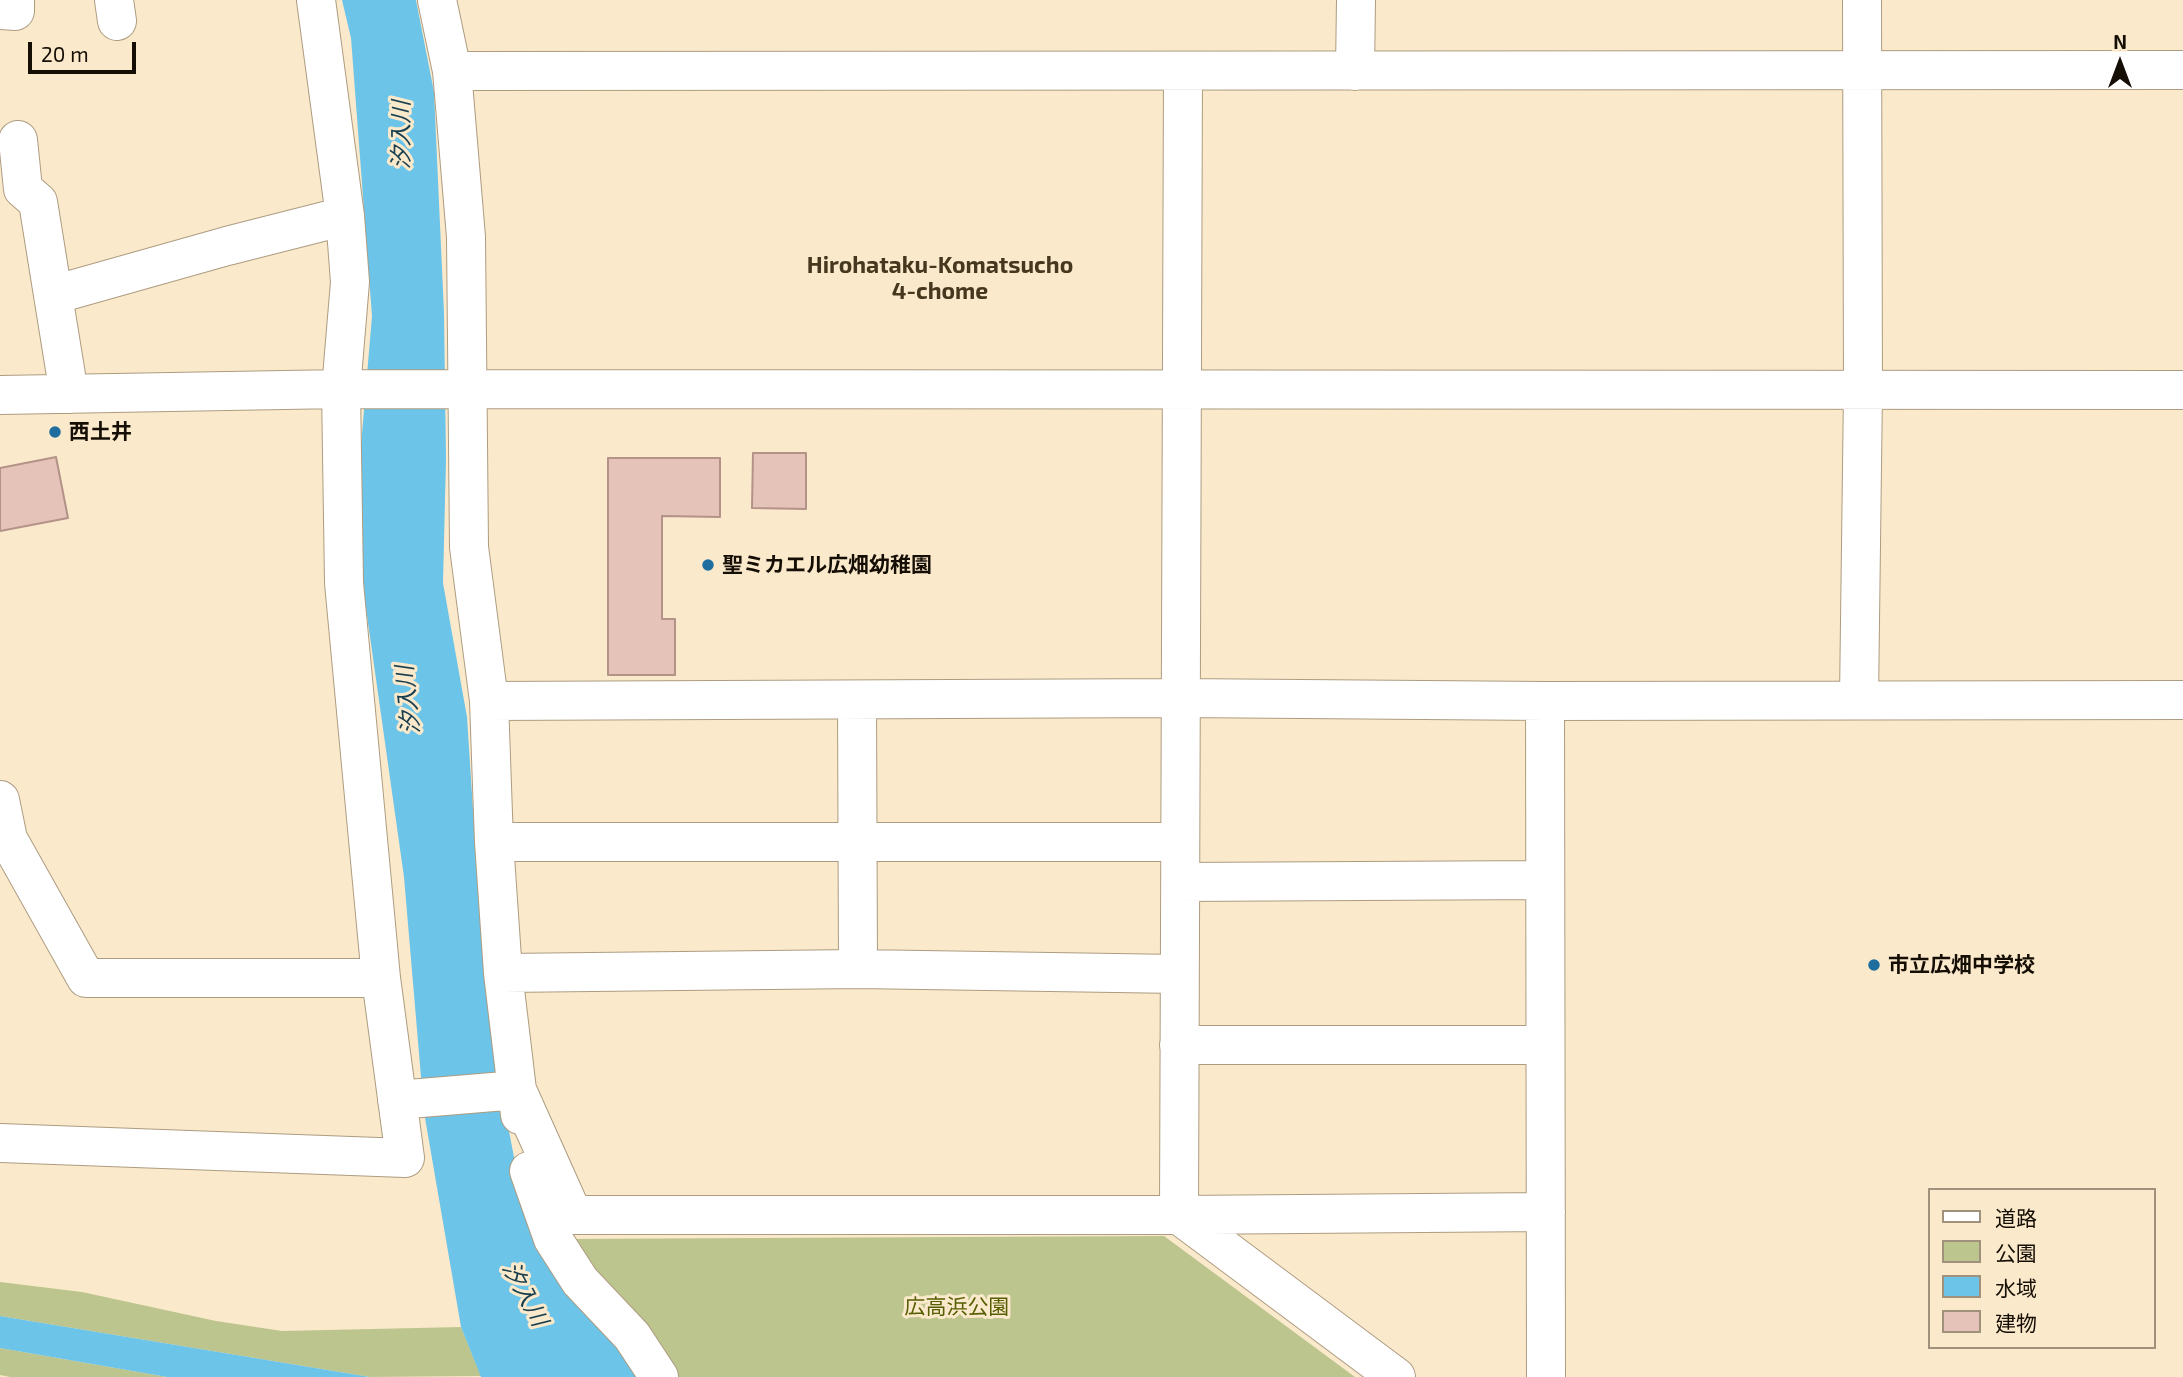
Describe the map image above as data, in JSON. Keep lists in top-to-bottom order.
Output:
{
  "districts": ["Hirohataku-Komatsucho 4-chome"],
  "water": ["汐入川"],
  "parks": ["広高浜公園"],
  "places": ["西土井", "聖ミカエル広畑幼稚園", "市立広畑中学校"],
  "legend": [
    "道路",
    "公園",
    "水域",
    "建物"
  ],
  "scale_bar": "20 m",
  "north": "top"
}
